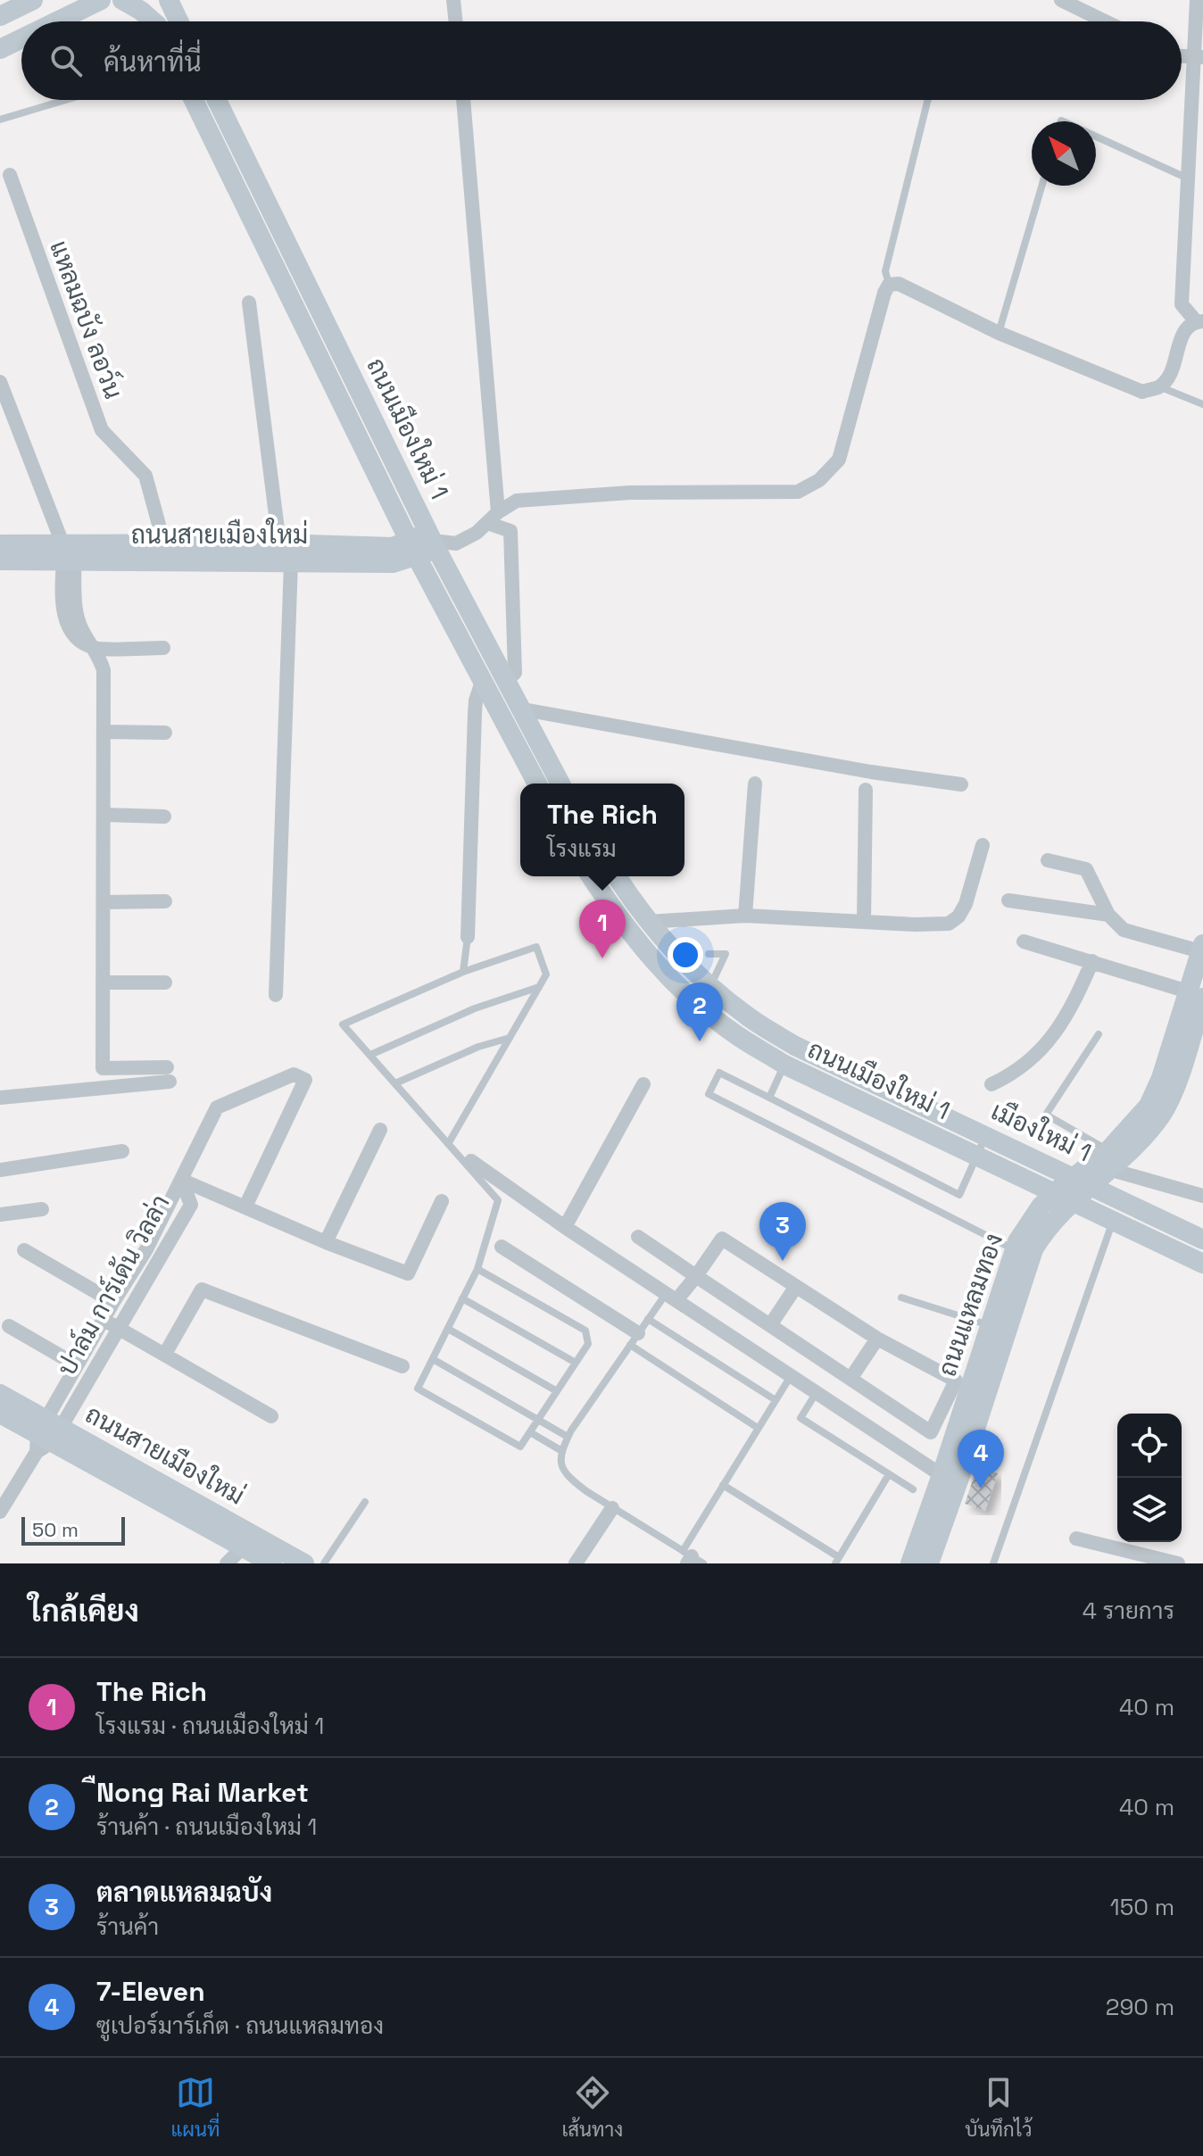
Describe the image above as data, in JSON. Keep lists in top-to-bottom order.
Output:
{
  "streets": {
    "street": [
      "แหลมฉบัง ลอว์น",
      "ถนนเมืองใหม่ 1",
      "ถนนสายเมืองใหม่",
      "เมืองใหม่ 1",
      "ปาล์ม การ์เด้น วิลล่า",
      "ถนนแหลมทอง"
    ]
  },
  "crossings": [
    ["แหลมฉบัง ลอว์น", "ถนนสายเมืองใหม่"],
    ["ถนนเมืองใหม่ 1", "ถนนสายเมืองใหม่"],
    ["ถนนเมืองใหม่ 1", "เมืองใหม่ 1"],
    ["ถนนเมืองใหม่ 1", "ถนนแหลมทอง"],
    ["ถนนสายเมืองใหม่", "ปาล์ม การ์เด้น วิลล่า"],
    ["เมืองใหม่ 1", "ถนนแหลมทอง"]
  ],
  "scale_bar": "50 m",
  "north": "top left",
  "page": {
    "search": "ค้นหาที่นี่",
    "popup": ["The Rich", "โรงแรม"],
    "pins": [
      "1",
      "2",
      "3",
      "4"
    ],
    "scale": "50 m",
    "heading": ["ใกล้เคียง", "4 รายการ"],
    "list": [
      {
        "mark": "1",
        "name": "The Rich",
        "note": "โรงแรม · ถนนเมืองใหม่ 1",
        "value": "40 m"
      },
      {
        "mark": "2",
        "name": "ืNong Rai Market",
        "note": "ร้านค้า · ถนนเมืองใหม่ 1",
        "value": "40 m"
      },
      {
        "mark": "3",
        "name": "ตลาดแหลมฉบัง",
        "note": "ร้านค้า",
        "value": "150 m"
      },
      {
        "mark": "4",
        "name": "7-Eleven",
        "note": "ซูเปอร์มาร์เก็ต · ถนนแหลมทอง",
        "value": "290 m"
      }
    ],
    "nav": ["แผนที่", "เส้นทาง", "บันทึกไว้"]
  }
}
